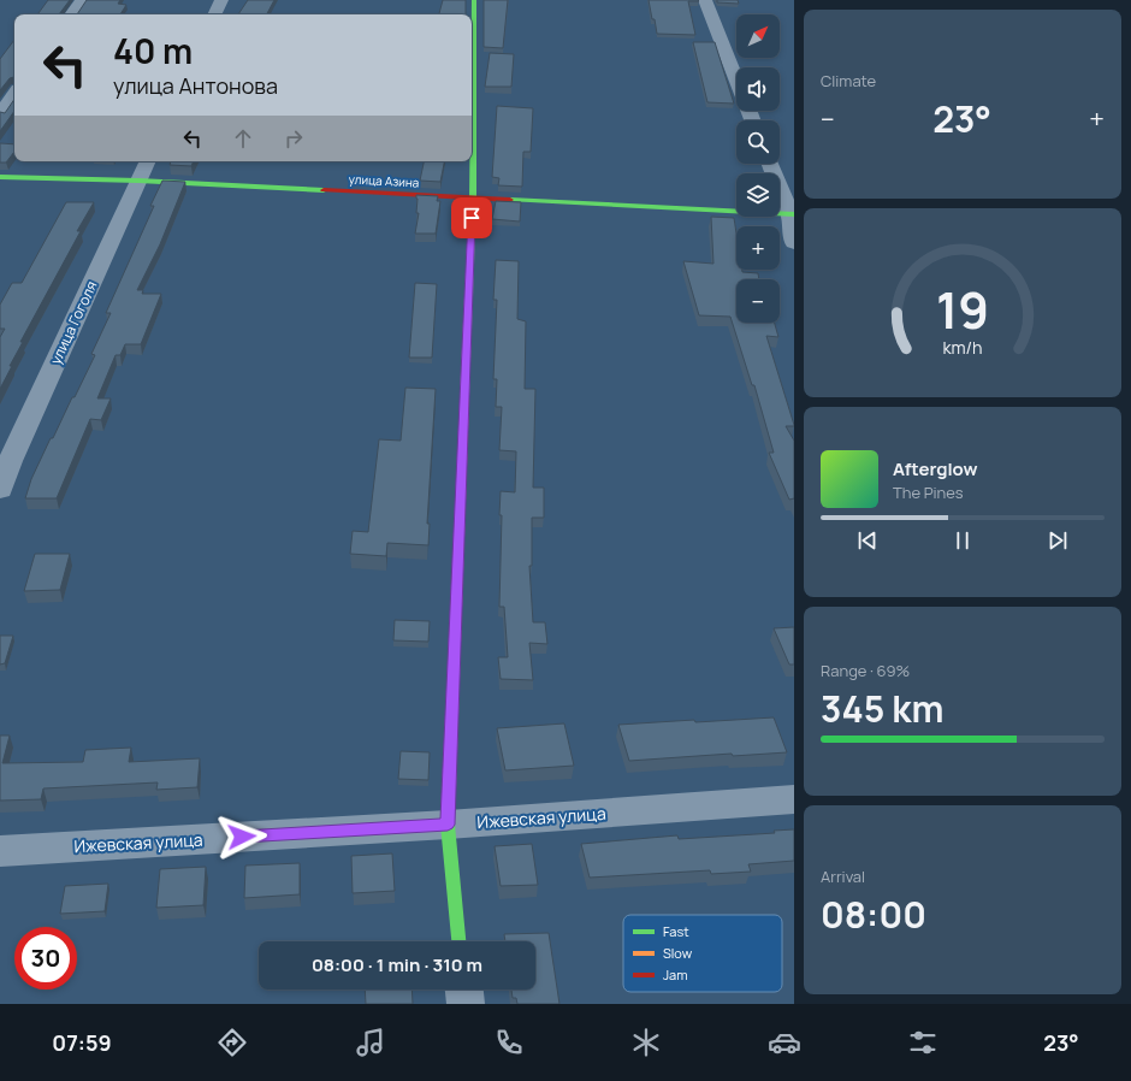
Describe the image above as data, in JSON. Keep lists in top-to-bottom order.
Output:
{
  "streets": {
    "street": ["улица Азина", "улица Гоголя", "Ижевская улица"]
  },
  "crossings": [
    ["улица Азина", "улица Гоголя"]
  ],
  "legend": ["Fast", "Slow", "Jam"],
  "north": "top right",
  "page": {
    "tile": [
      "Climate",
      ["Range · 69%", "345 km"],
      ["Arrival", "08:00"]
    ],
    "map_buttons": ["+", "−"],
    "turn": ["40 m", "улица Антонова"],
    "heat": ["−", "23°", "+"],
    "song": ["Afterglow", "The Pines"],
    "limit": "30",
    "trip": "08:00 · 1 min · 310 m",
    "tabs": ["07:59", "23°"],
    "gauge": ["19", "km/h"]
  }
}
